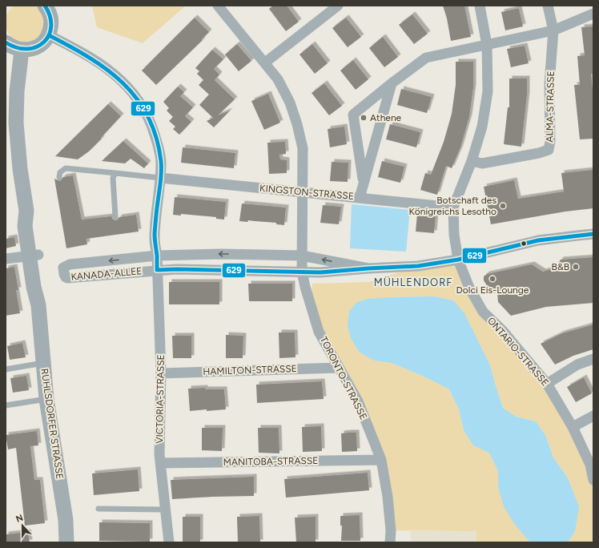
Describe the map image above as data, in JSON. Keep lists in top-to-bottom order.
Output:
{
  "streets": {
    "main road": ["RUHLSDORFER STRASSE"],
    "street": [
      "ALMA-STRASSE",
      "KINGSTON-STRASSE",
      "KANADA-ALLEE",
      "ONTARIO-STRASSE",
      "HAMILTON-STRASSE",
      "TORONTO-STRASSE",
      "VICTORIA-STRASSE",
      "MANITOBA-STRASSE"
    ]
  },
  "crossings": [
    ["KINGSTON-STRASSE", "TORONTO-STRASSE"],
    ["KINGSTON-STRASSE", "VICTORIA-STRASSE"],
    ["KANADA-ALLEE", "ONTARIO-STRASSE"],
    ["KANADA-ALLEE", "TORONTO-STRASSE"],
    ["KANADA-ALLEE", "VICTORIA-STRASSE"],
    ["HAMILTON-STRASSE", "TORONTO-STRASSE"],
    ["HAMILTON-STRASSE", "VICTORIA-STRASSE"],
    ["TORONTO-STRASSE", "MANITOBA-STRASSE"],
    ["VICTORIA-STRASSE", "MANITOBA-STRASSE"]
  ],
  "districts": ["MÜHLENDORF"],
  "places": [
    "Athene",
    "Botschaft des Königreichs Lesotho",
    "B&B",
    "Dolci Eis-Lounge"
  ],
  "lines": ["transit line 629"],
  "north": "top"
}
